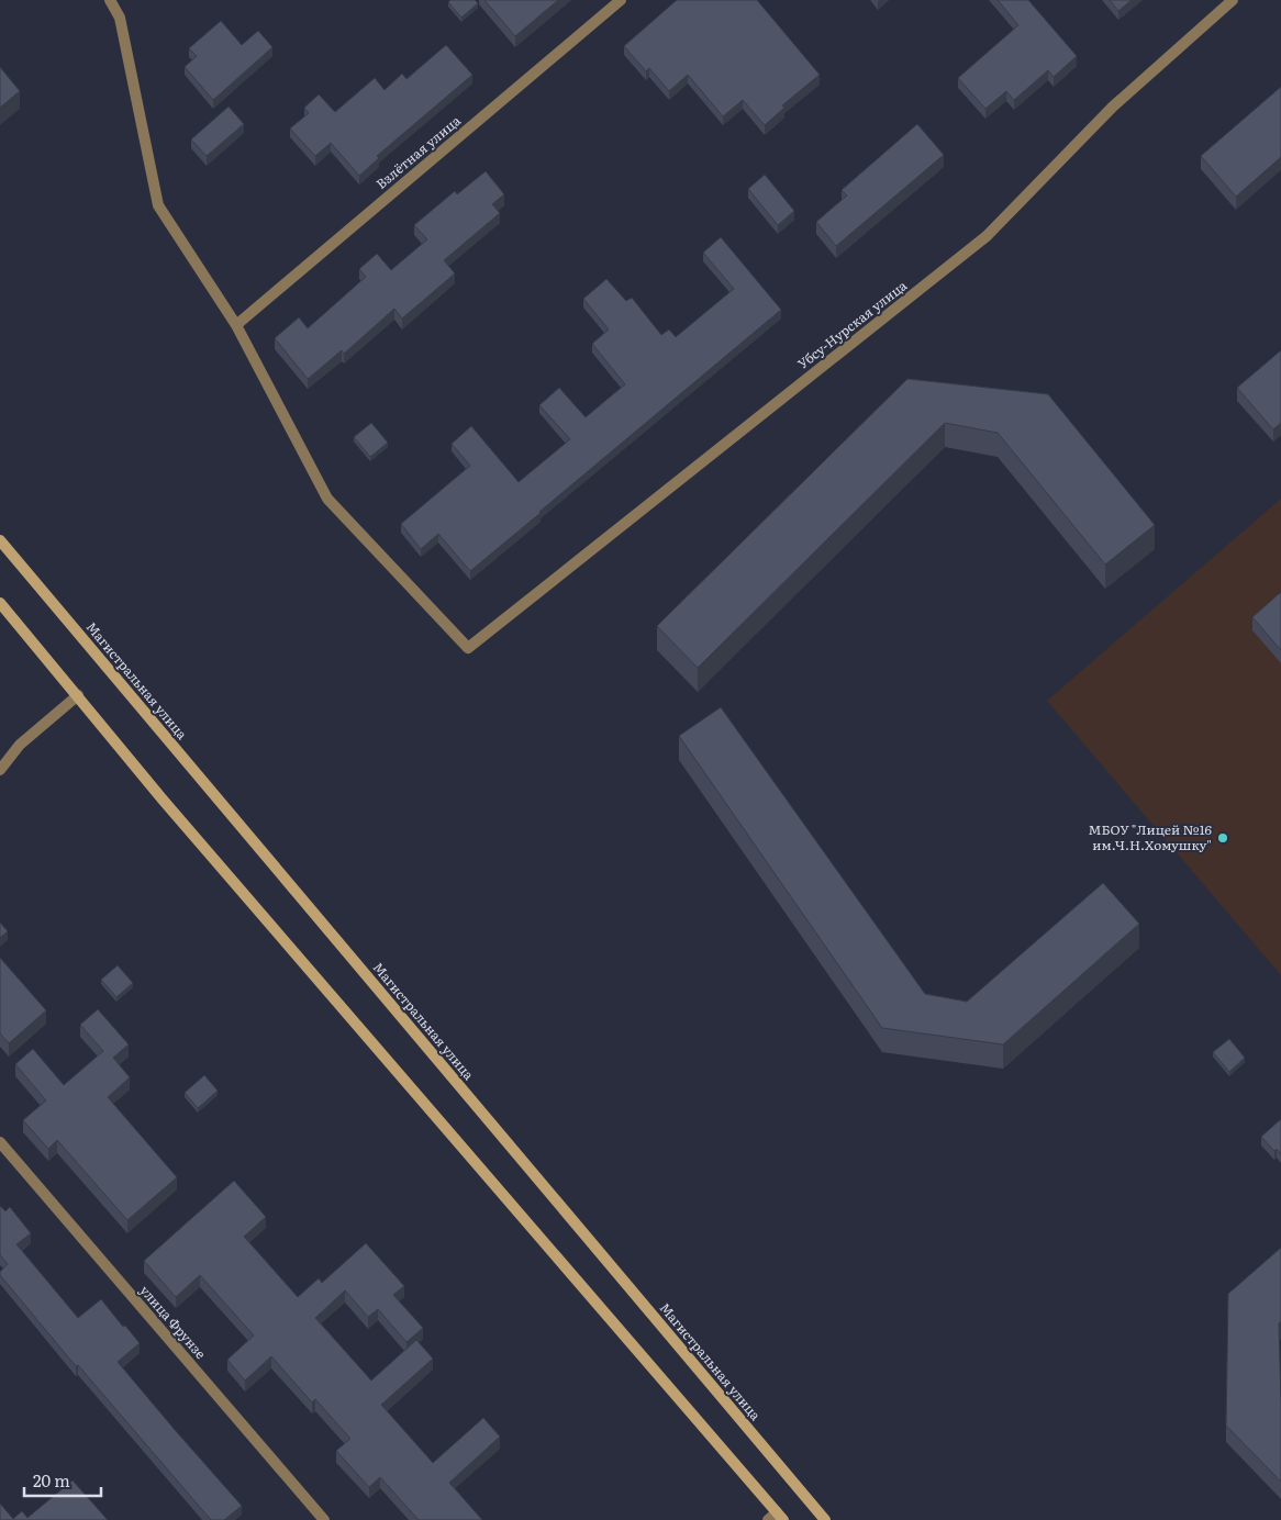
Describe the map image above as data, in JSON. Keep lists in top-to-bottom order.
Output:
{
  "streets": {
    "main road": ["Магистральная улица"],
    "street": ["Взлётная улица", "Убсу-Нурская улица", "улица Фрунзе"]
  },
  "crossings": [
    ["Взлётная улица", "Убсу-Нурская улица"]
  ],
  "places": ["МБОУ \"Лицей №16 им.Ч.Н.Хомушку\""],
  "scale_bar": "20 m"
}
